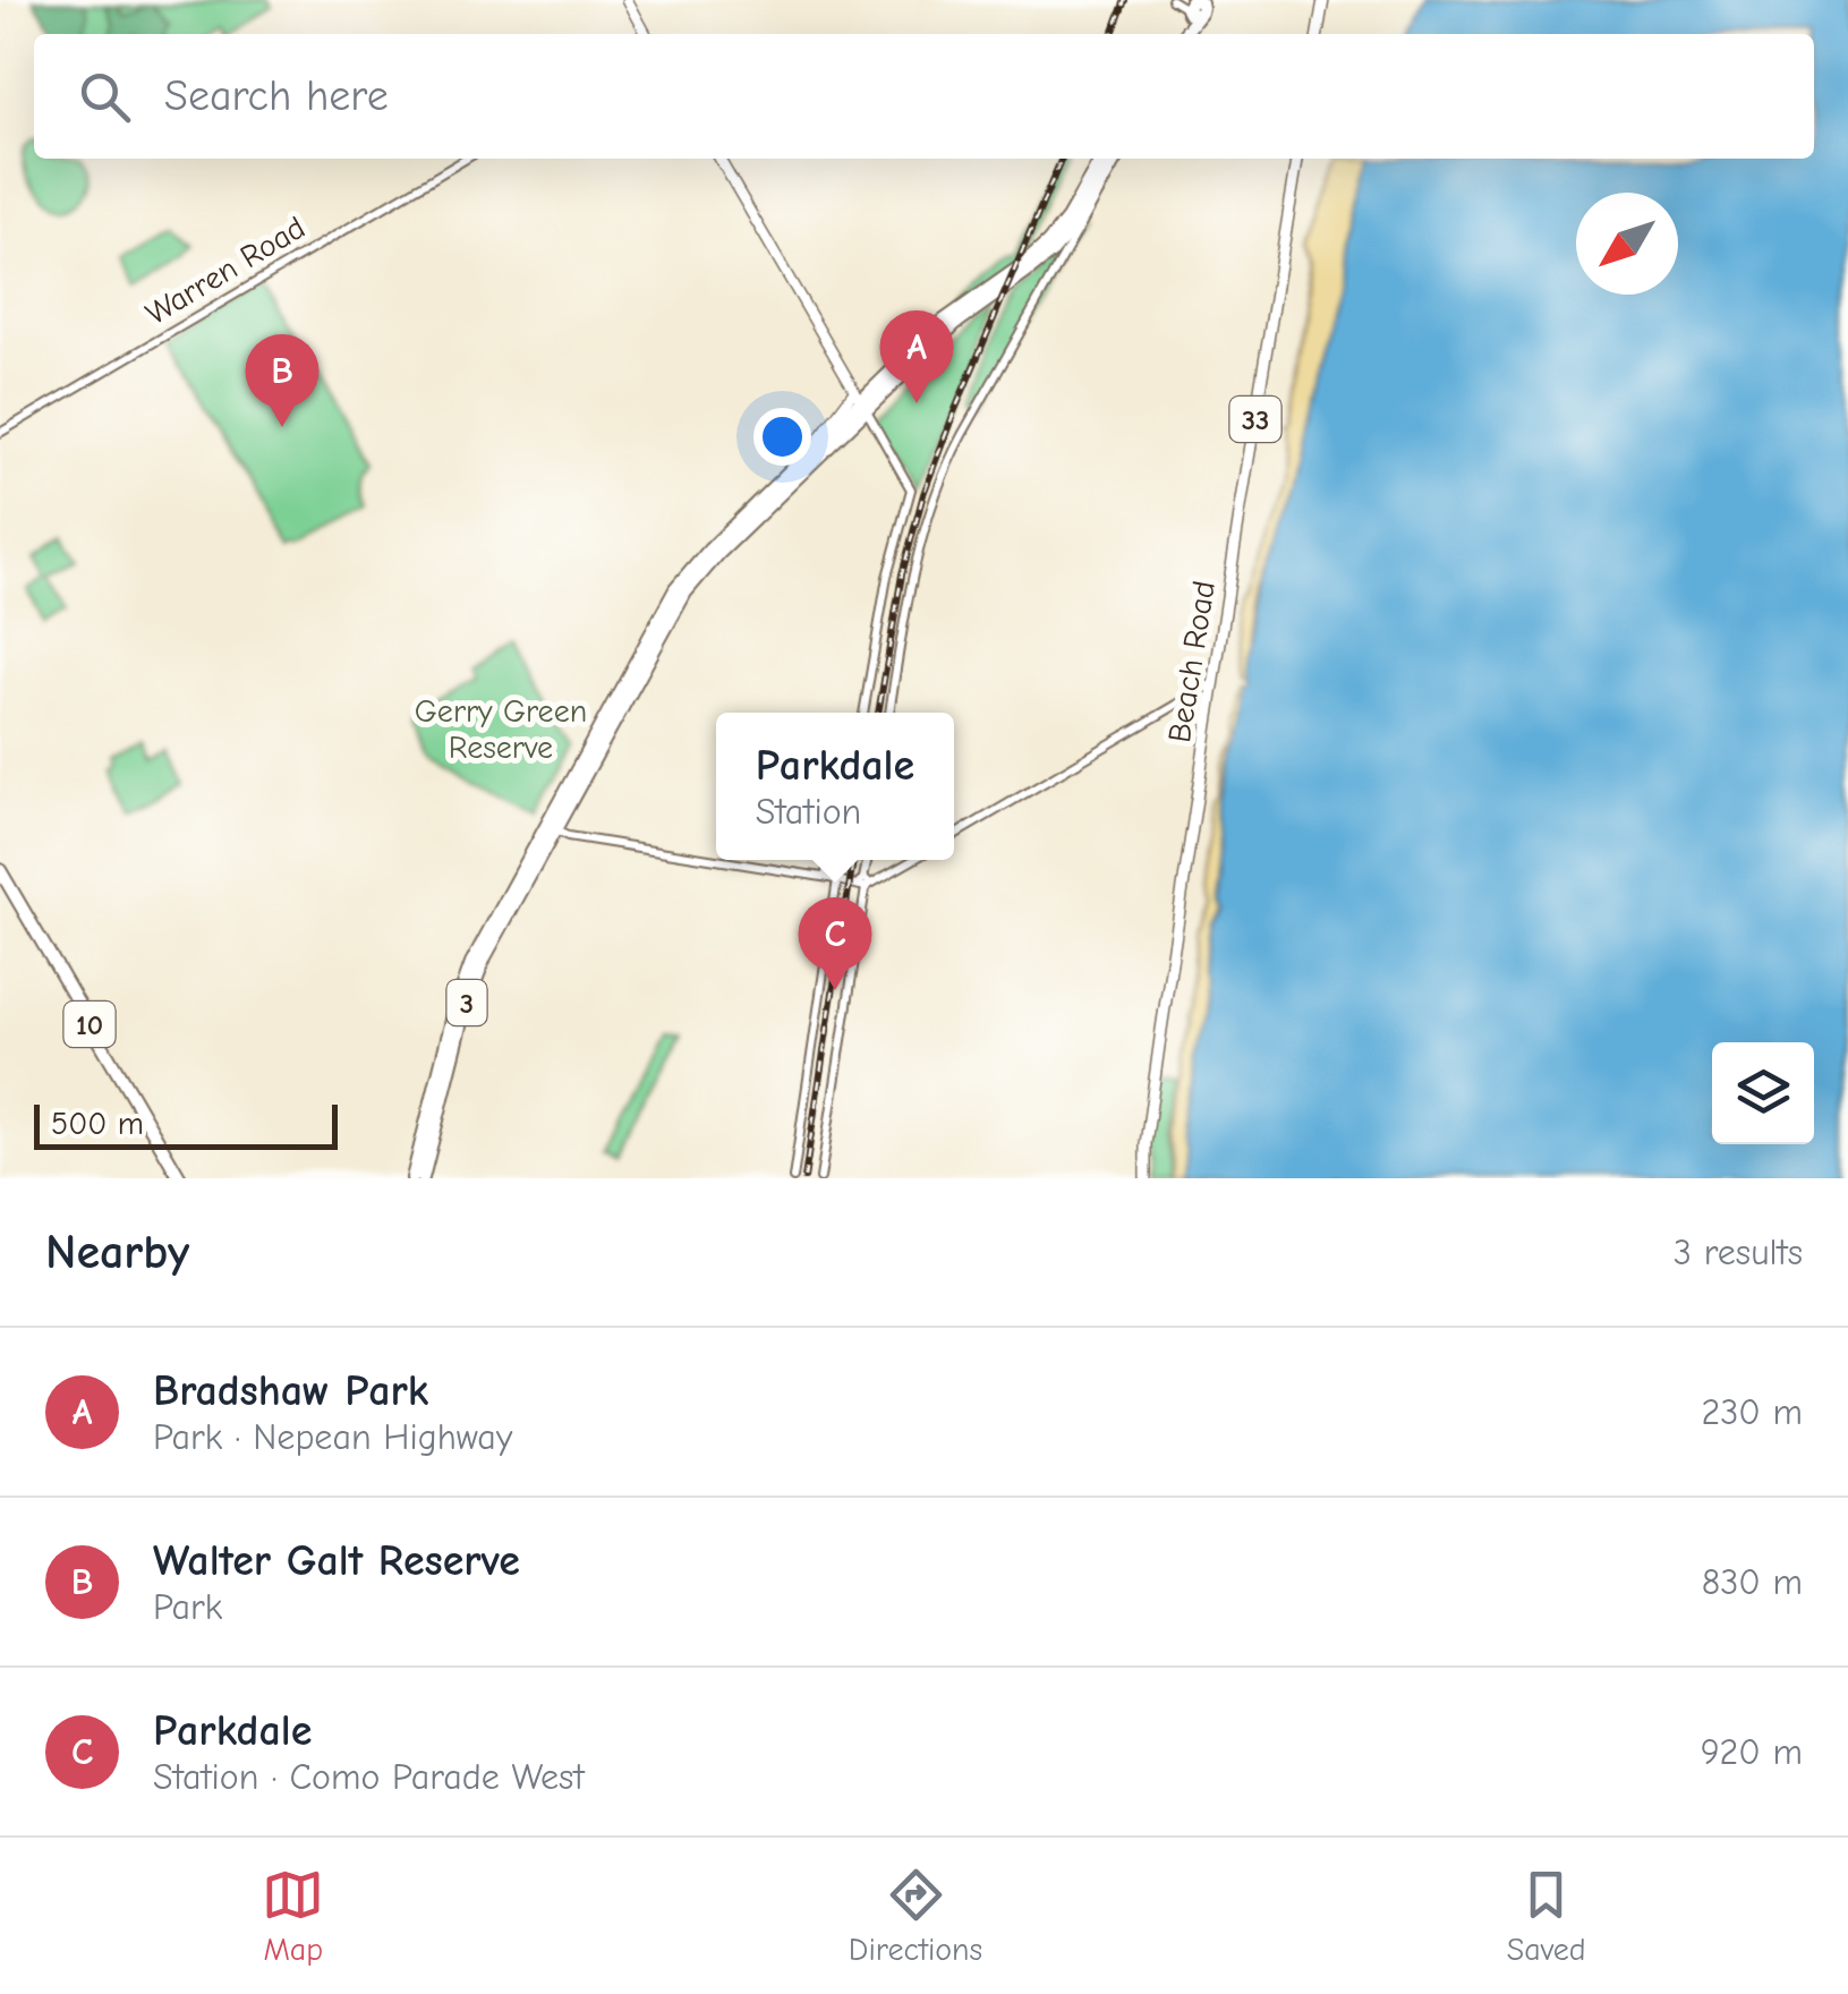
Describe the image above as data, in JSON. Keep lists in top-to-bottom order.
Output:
{
  "streets": {
    "highway": ["3", "10"],
    "main road": ["33", "Beach Road"],
    "street": ["Warren Road"]
  },
  "parks": ["Gerry Green Reserve"],
  "scale_bar": "500 m",
  "north": "bottom left",
  "page": {
    "search": "Search here",
    "pins": ["A", "B", "C"],
    "popup": ["Parkdale", "Station"],
    "scale": "500 m",
    "heading": ["Nearby", "3 results"],
    "list": [
      {
        "mark": "A",
        "name": "Bradshaw Park",
        "note": "Park · Nepean Highway",
        "value": "230 m"
      },
      {
        "mark": "B",
        "name": "Walter Galt Reserve",
        "note": "Park",
        "value": "830 m"
      },
      {
        "mark": "C",
        "name": "Parkdale",
        "note": "Station · Como Parade West",
        "value": "920 m"
      }
    ],
    "nav": ["Map", "Directions", "Saved"]
  }
}
